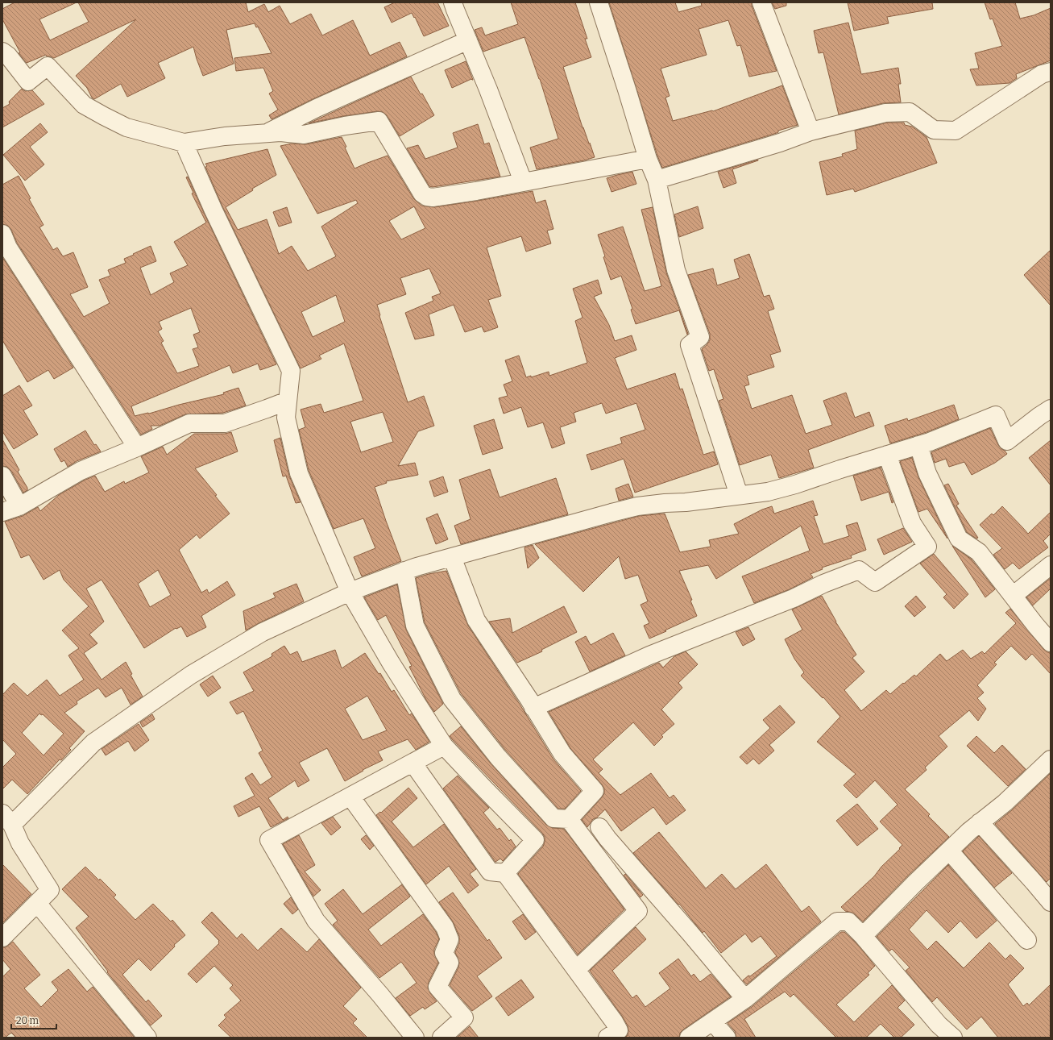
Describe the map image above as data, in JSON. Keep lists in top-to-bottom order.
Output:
{
  "scale_bar": "20 m"
}
